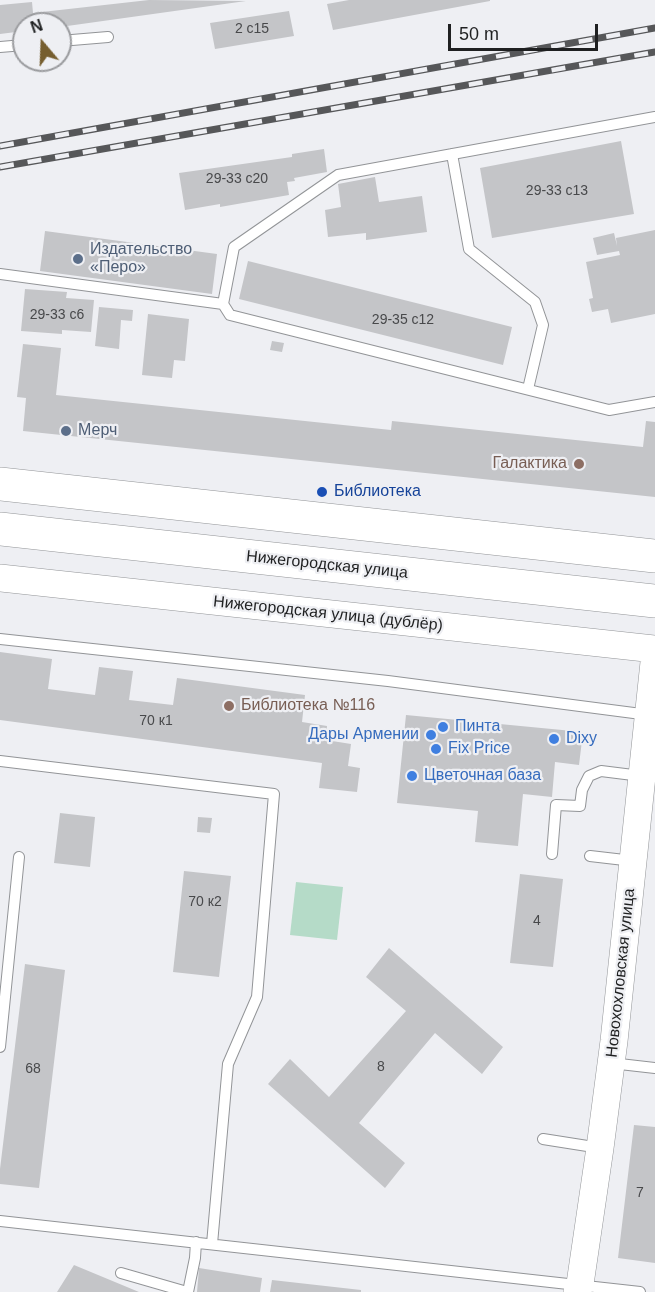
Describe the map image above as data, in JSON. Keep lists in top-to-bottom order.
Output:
{
  "streets": {
    "main road": ["Нижегородская улица"],
    "street": ["Нижегородская улица (дублёр)", "Новохохловская улица"]
  },
  "crossings": [
    ["Нижегородская улица (дублёр)", "Новохохловская улица"]
  ],
  "places": [
    "Издательство «Перо»",
    "Мерч",
    "Галактика",
    "Библиотека",
    "Библиотека №116",
    "Пинта",
    "Дары Армении",
    "Dixy",
    "Fix Price",
    "Цветочная база"
  ],
  "house_numbers": [
    "2 с15",
    "29-33 с20",
    "29-33 с13",
    "29-33 с6",
    "29-35 с12",
    "70 к1",
    "70 к2",
    "4",
    "8",
    "68",
    "7"
  ],
  "scale_bar": "50 m",
  "north": "top"
}
